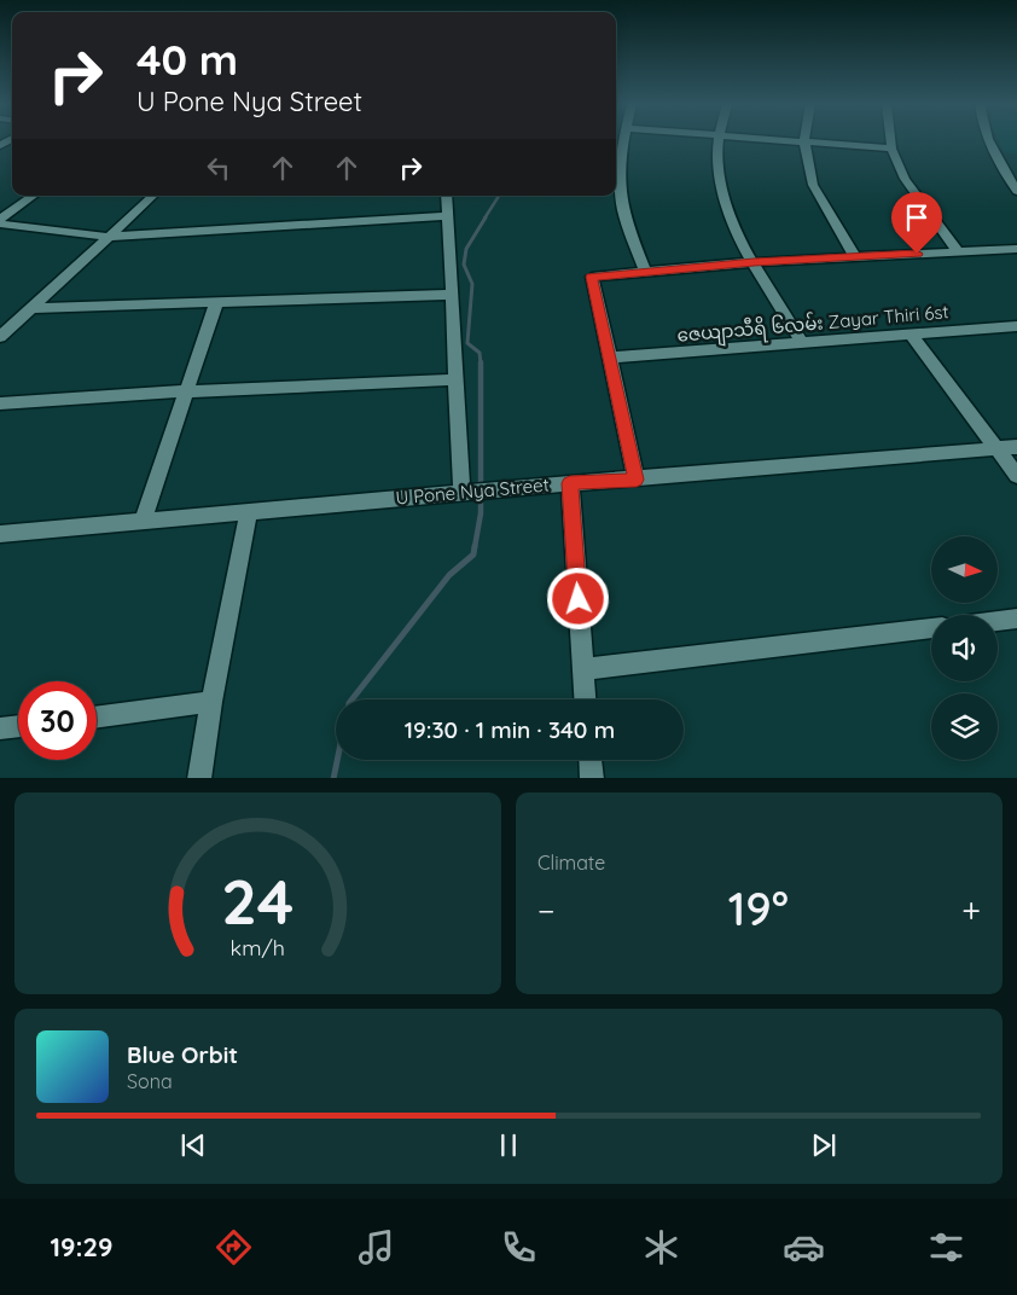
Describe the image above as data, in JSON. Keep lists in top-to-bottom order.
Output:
{
  "streets": {
    "street": ["ဇေယျာသီရိ ၆လမ်း Zayar Thiri 6st", "U Pone Nya Street"]
  },
  "north": "right",
  "page": {
    "turn": ["40 m", "U Pone Nya Street"],
    "limit": "30",
    "trip": "19:30 · 1 min · 340 m",
    "tile": "Climate",
    "heat": ["−", "19°", "+"],
    "song": ["Blue Orbit", "Sona"],
    "tabs": "19:29",
    "gauge": ["24", "km/h"]
  }
}
